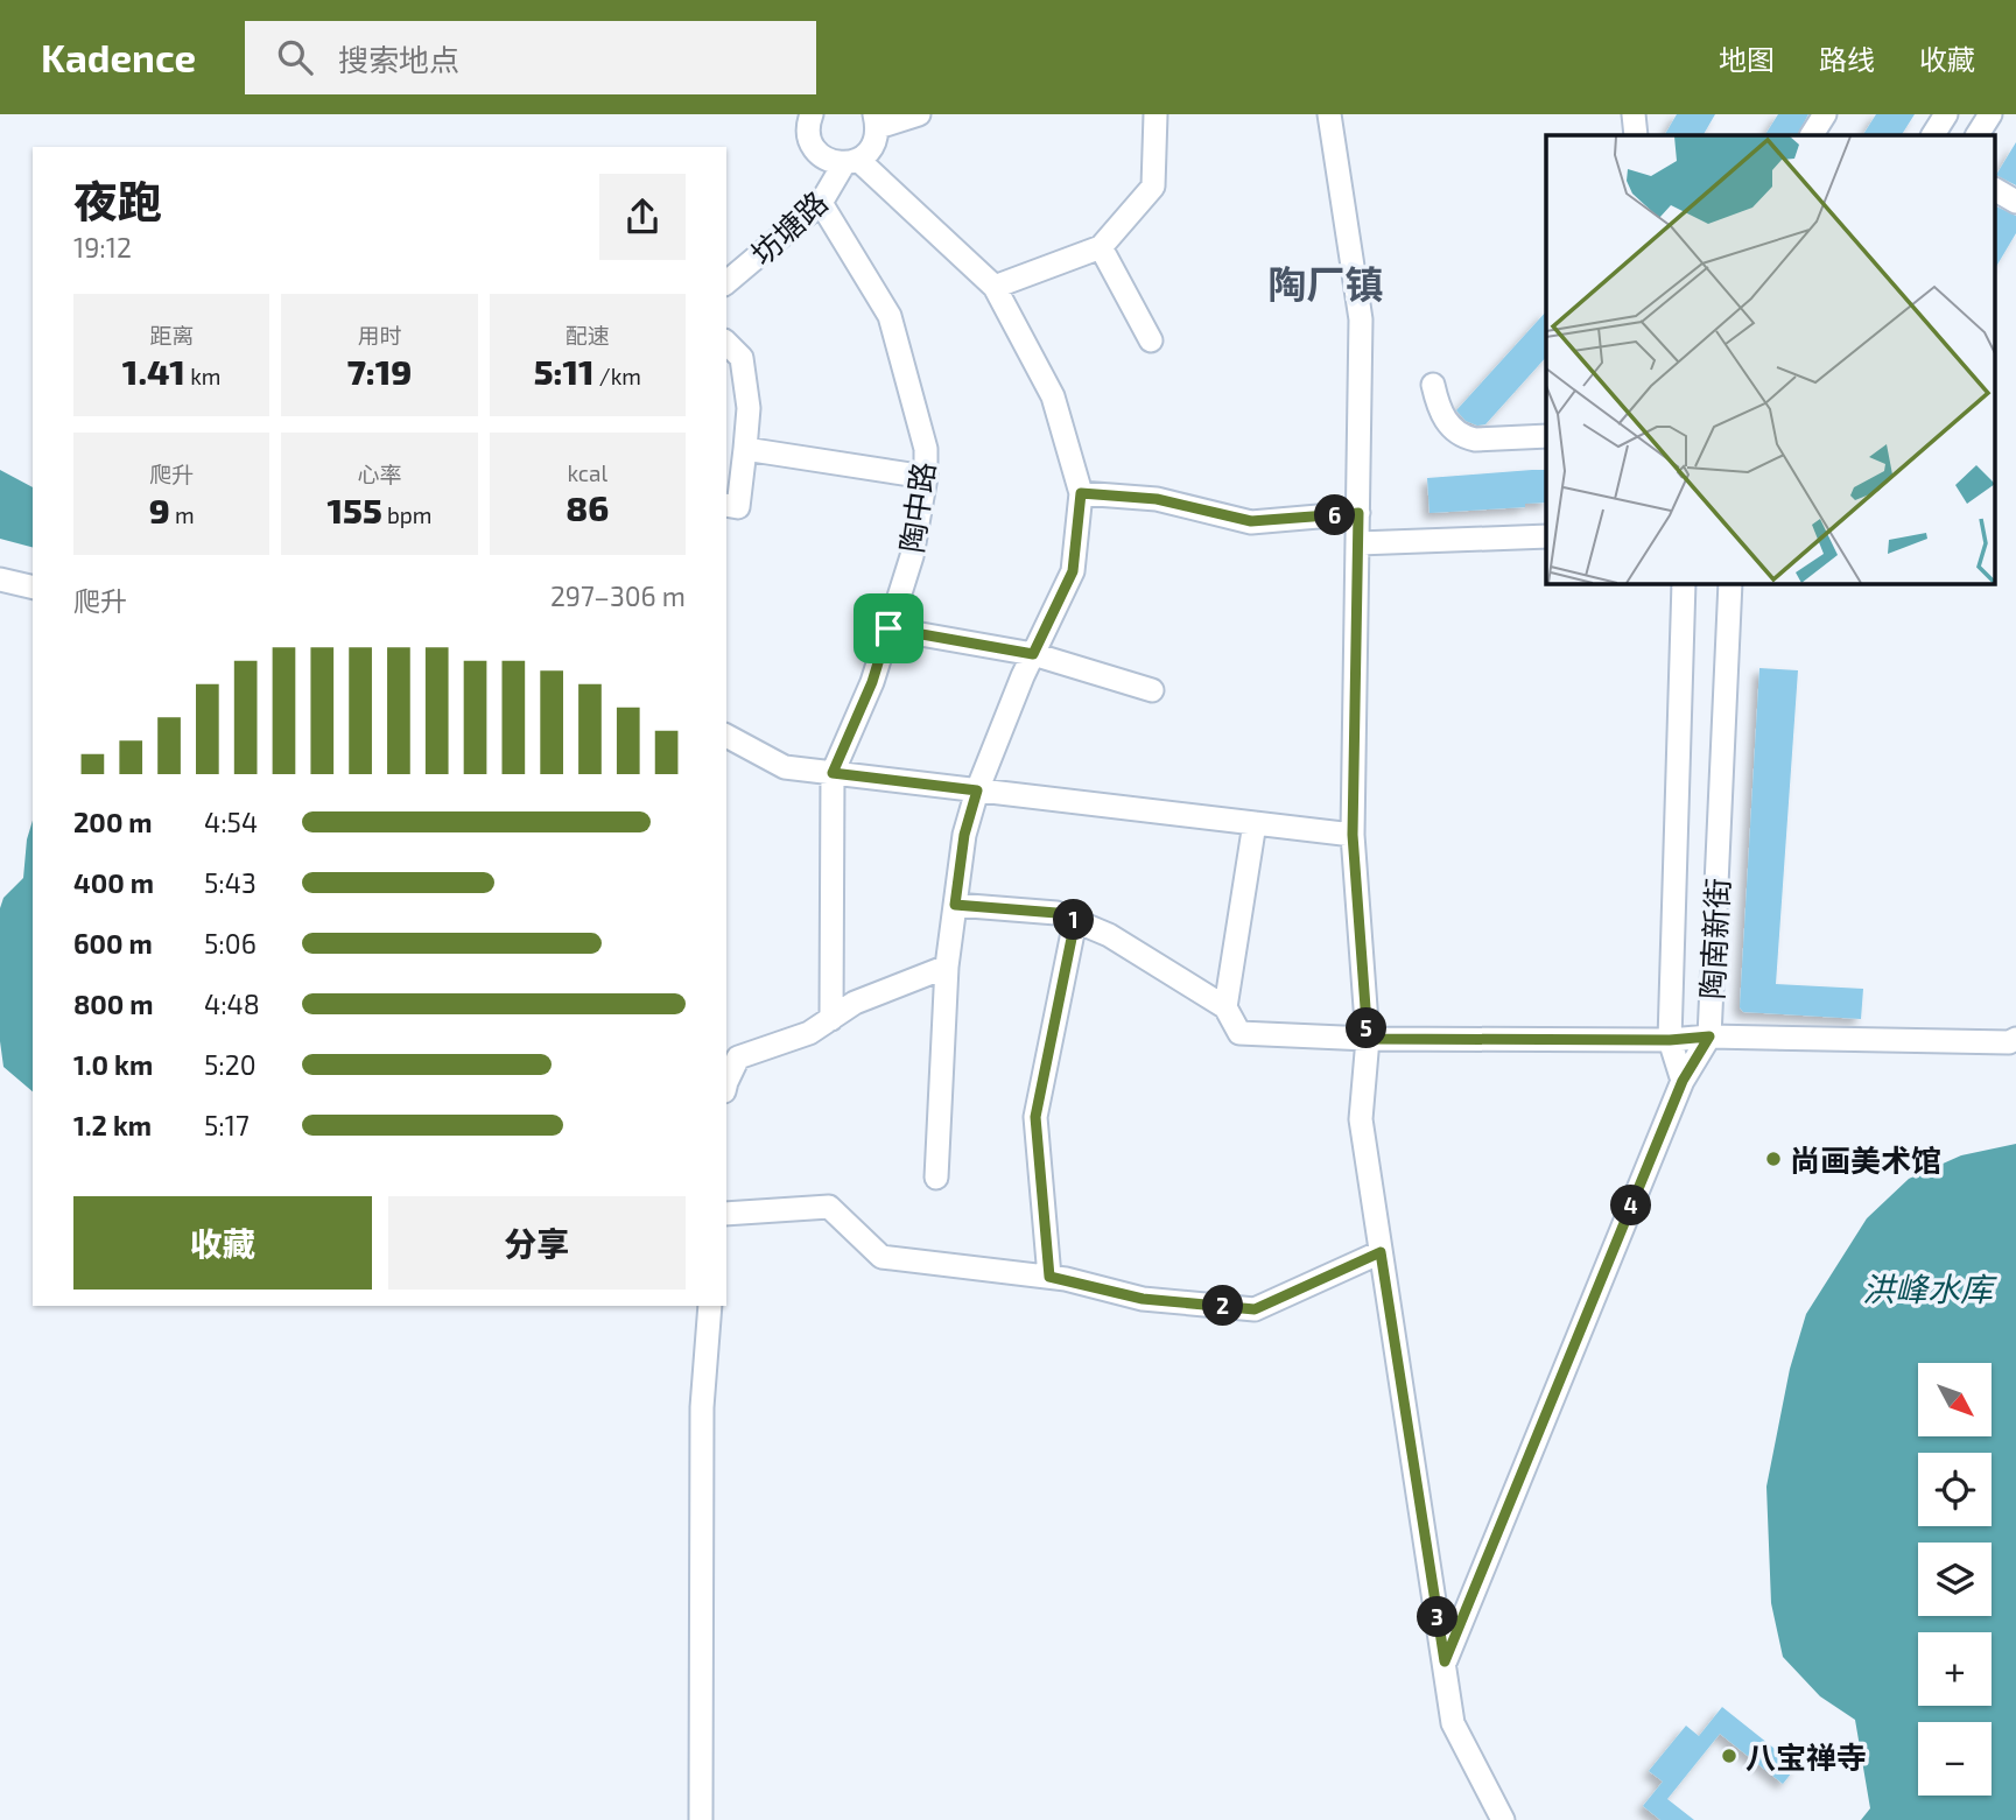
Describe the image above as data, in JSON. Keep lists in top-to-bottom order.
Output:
{
  "streets": {
    "street": ["坊塘路", "陶中路", "陶南新街"]
  },
  "crossings": [
    ["坊塘路", "陶中路"]
  ],
  "districts": ["陶厂镇"],
  "water": ["洪峰水库"],
  "places": ["尚画美术馆", "八宝禅寺"],
  "north": "bottom right",
  "page": {
    "header": "Kadence",
    "search": "搜索地点",
    "nav": ["地图", "路线", "收藏"],
    "heading": ["夜跑", "19:12"],
    "stats": [
      ["距离", "1.41 km"],
      ["用时", "7:19"],
      ["配速", "5:11 /km"],
      ["爬升", "9 m"],
      ["心率", "155 bpm"],
      ["kcal", "86"]
    ],
    "pins": [
      "6",
      "1",
      "5",
      "4",
      "2",
      "3"
    ],
    "chart": ["爬升", "297–306 m"],
    "list": [
      {
        "name": "200 m",
        "note": "4:54"
      },
      {
        "name": "400 m",
        "note": "5:43"
      },
      {
        "name": "600 m",
        "note": "5:06"
      },
      {
        "name": "800 m",
        "note": "4:48"
      },
      {
        "name": "1.0 km",
        "note": "5:20"
      },
      {
        "name": "1.2 km",
        "note": "5:17"
      }
    ],
    "buttons": ["收藏", "分享"],
    "map_buttons": ["+", "−"]
  }
}
